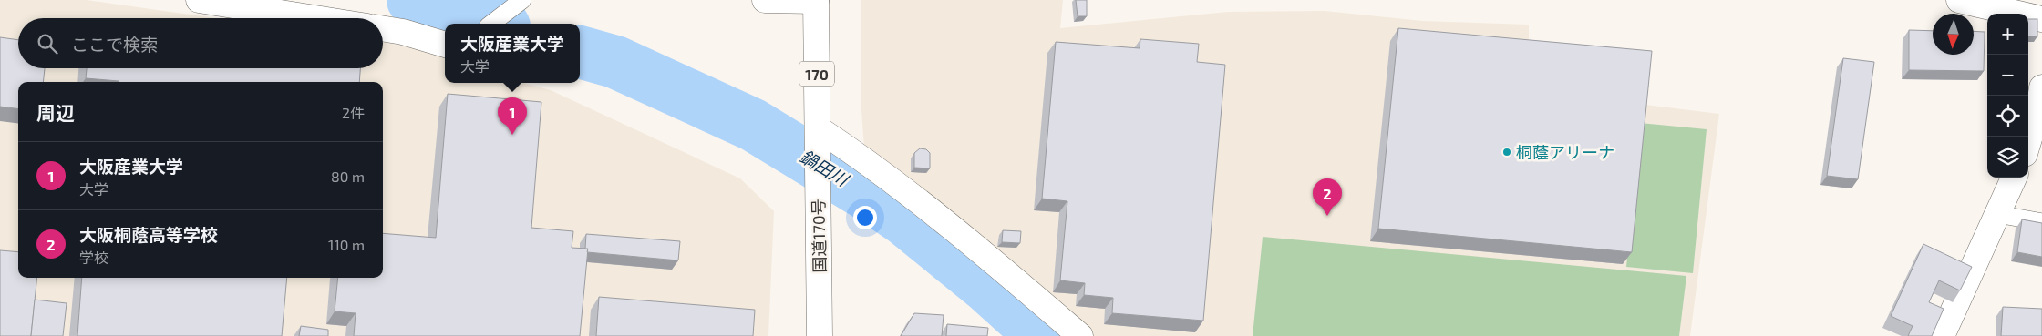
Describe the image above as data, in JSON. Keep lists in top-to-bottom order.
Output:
{
  "streets": {
    "main road": ["170", "国道170号"]
  },
  "water": ["鍋田川"],
  "places": ["桐蔭アリーナ"],
  "north": "bottom",
  "page": {
    "map_buttons": ["+", "−"],
    "search": "ここで検索",
    "popup": ["大阪産業大学", "大学"],
    "heading": ["周辺", "2件"],
    "pins": ["1", "2"],
    "list": [
      {
        "mark": "1",
        "name": "大阪産業大学",
        "note": "大学",
        "value": "80 m"
      },
      {
        "mark": "2",
        "name": "大阪桐蔭高等学校",
        "note": "学校",
        "value": "110 m"
      }
    ]
  }
}
